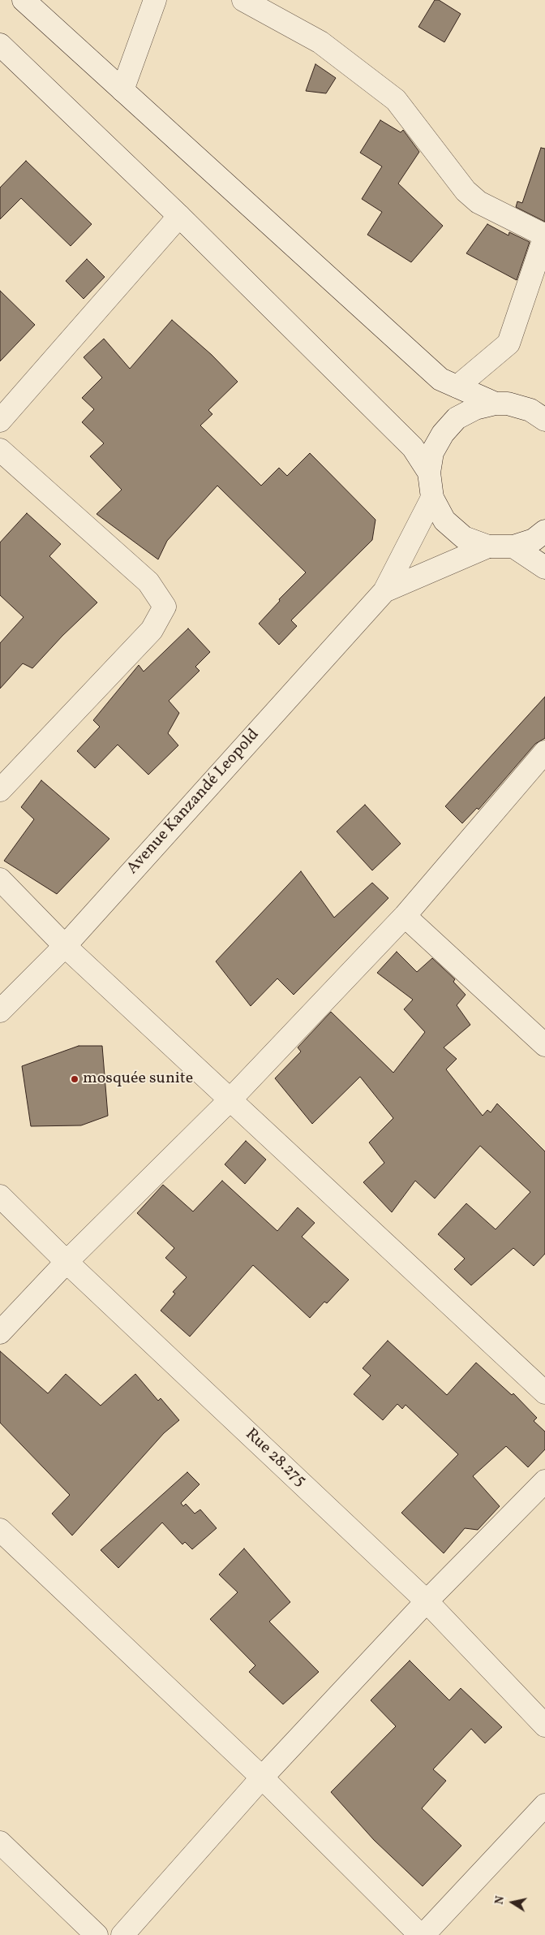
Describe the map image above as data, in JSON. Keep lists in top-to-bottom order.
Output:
{
  "streets": {
    "street": ["Avenue Kanzandé Leopold", "Rue 28.275"]
  },
  "places": ["mosquée sunite"],
  "north": "left"
}
